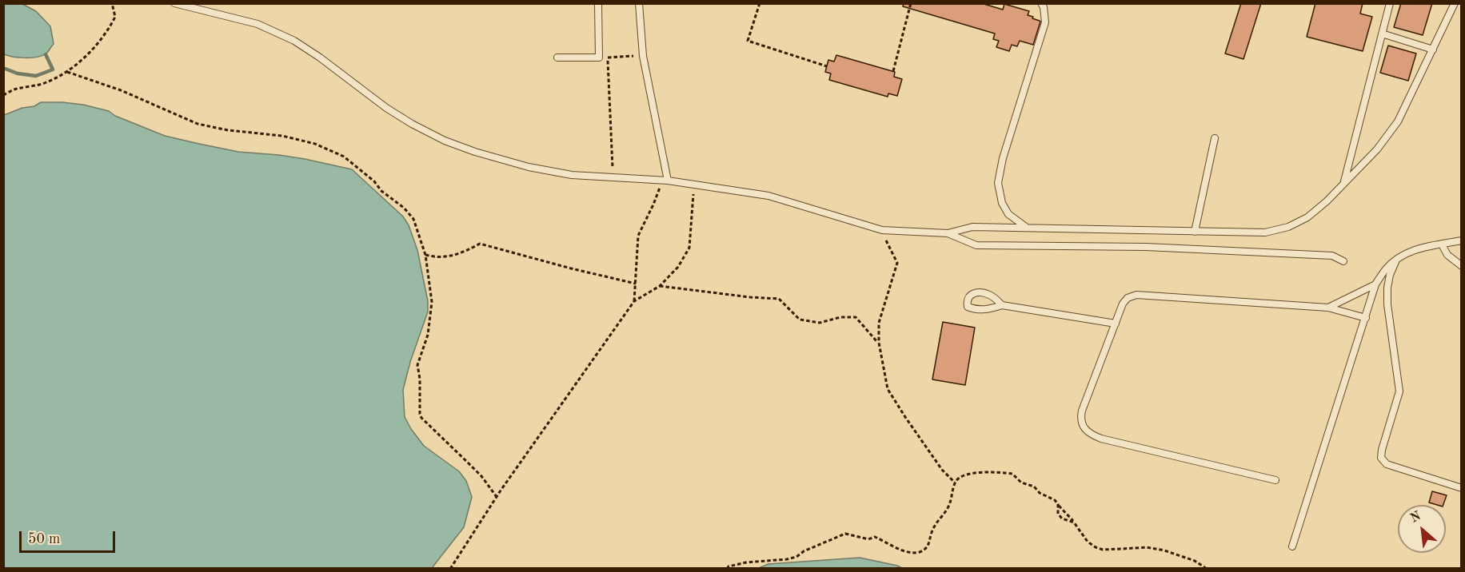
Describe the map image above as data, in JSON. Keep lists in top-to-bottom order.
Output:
{
  "scale_bar": "50 m",
  "north": "top left"
}
